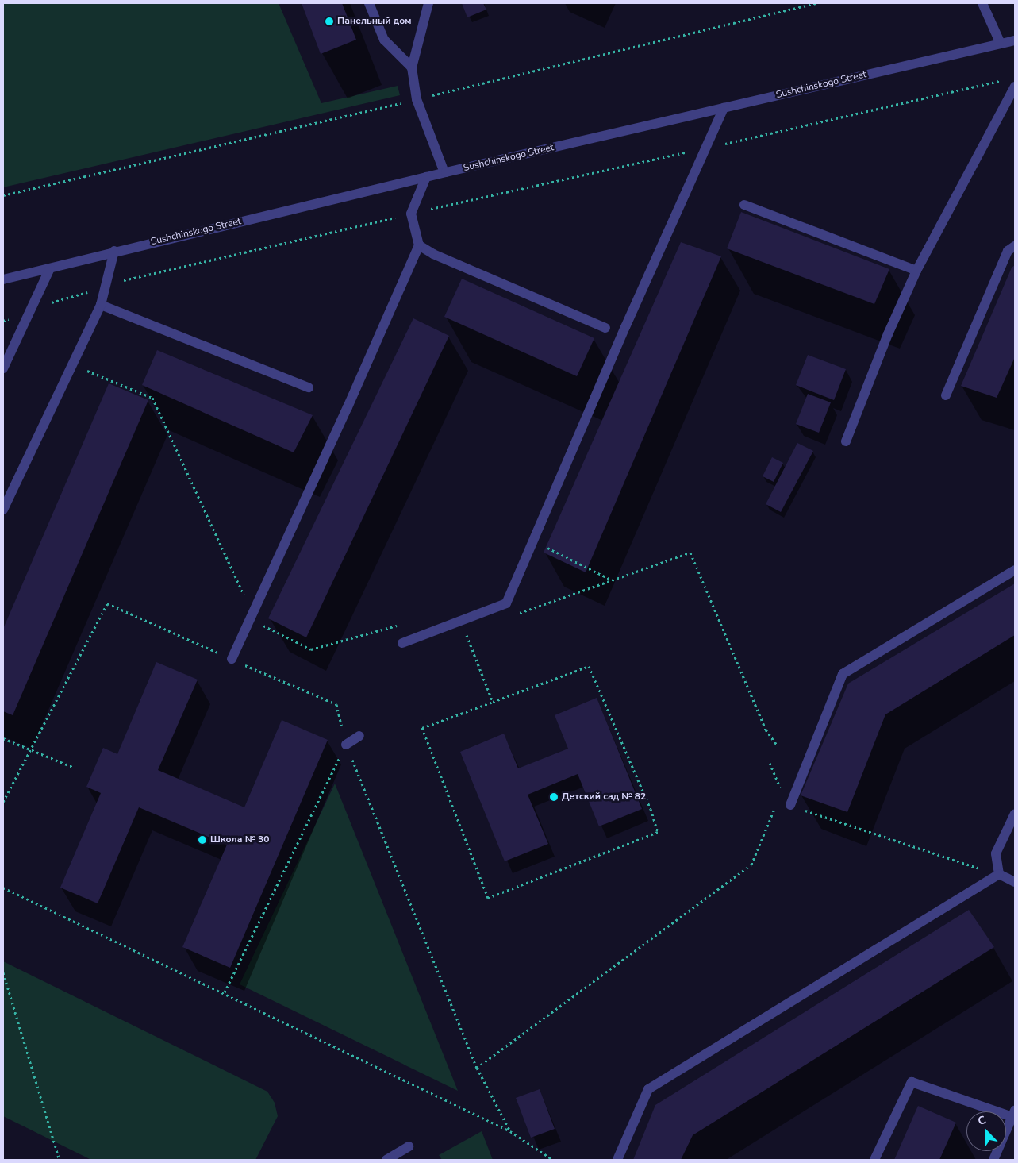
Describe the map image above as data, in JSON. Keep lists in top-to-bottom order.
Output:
{
  "streets": {
    "street": ["Sushchinskogo Street"]
  },
  "places": ["Панельный дом", "Детский сад № 82", "Школа № 30"],
  "north": "top"
}
